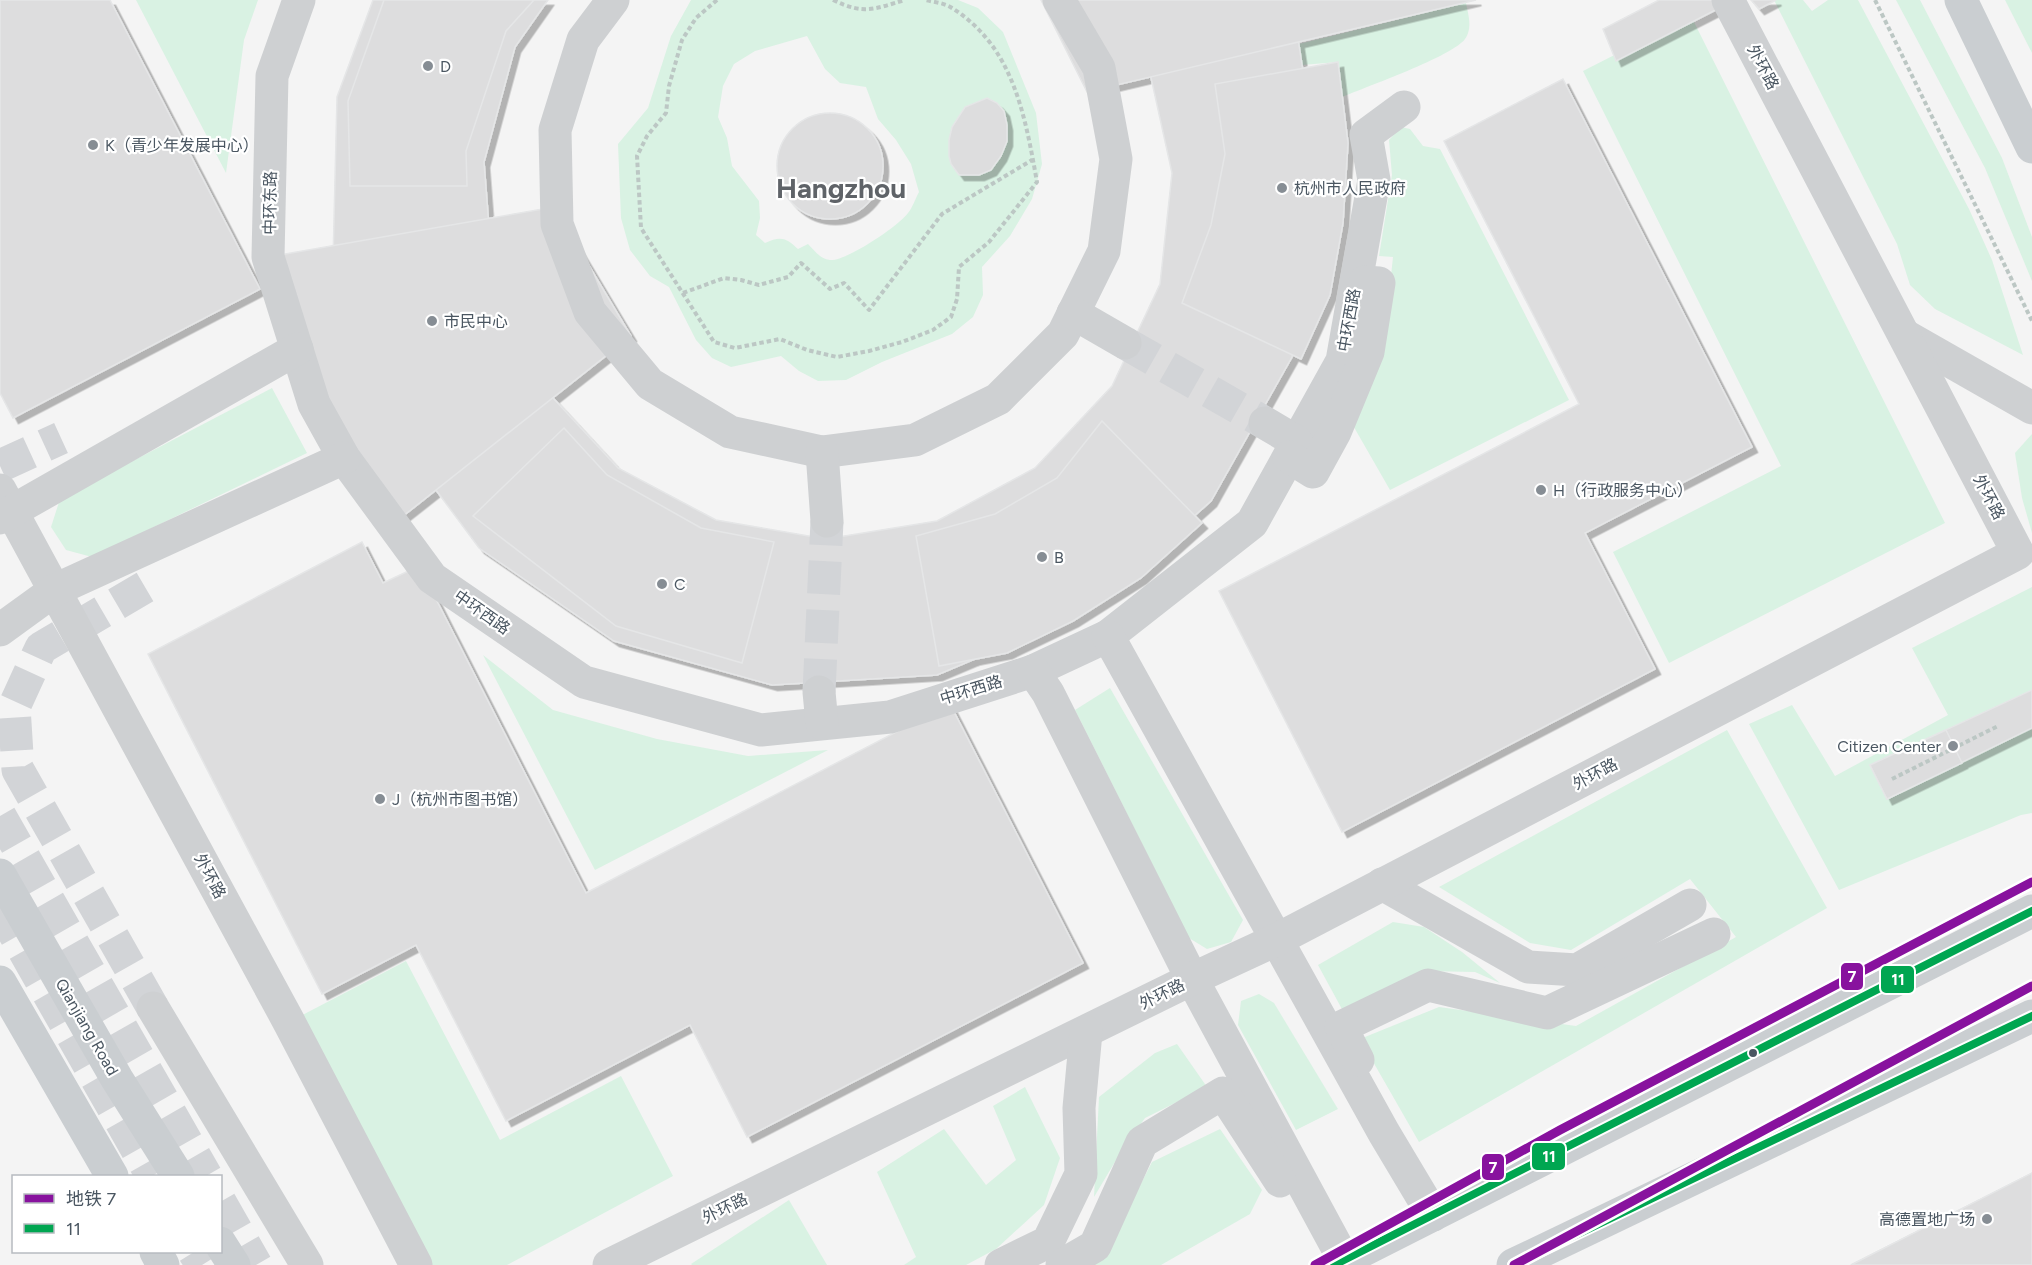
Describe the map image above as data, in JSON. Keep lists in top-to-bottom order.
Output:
{
  "streets": {
    "main road": ["Qianjiang Road"],
    "street": ["外环路", "中环东路", "中环西路"]
  },
  "crossings": [
    ["中环东路", "中环西路"]
  ],
  "districts": ["Hangzhou"],
  "places": [
    "D",
    "K（青少年发展中心）",
    "杭州市人民政府",
    "市民中心",
    "H（行政服务中心）",
    "B",
    "C",
    "Citizen Center",
    "J（杭州市图书馆）",
    "高德置地广场"
  ],
  "lines": ["metro line 7", "transit line 11"],
  "legend": ["地铁 7", "11"]
}
